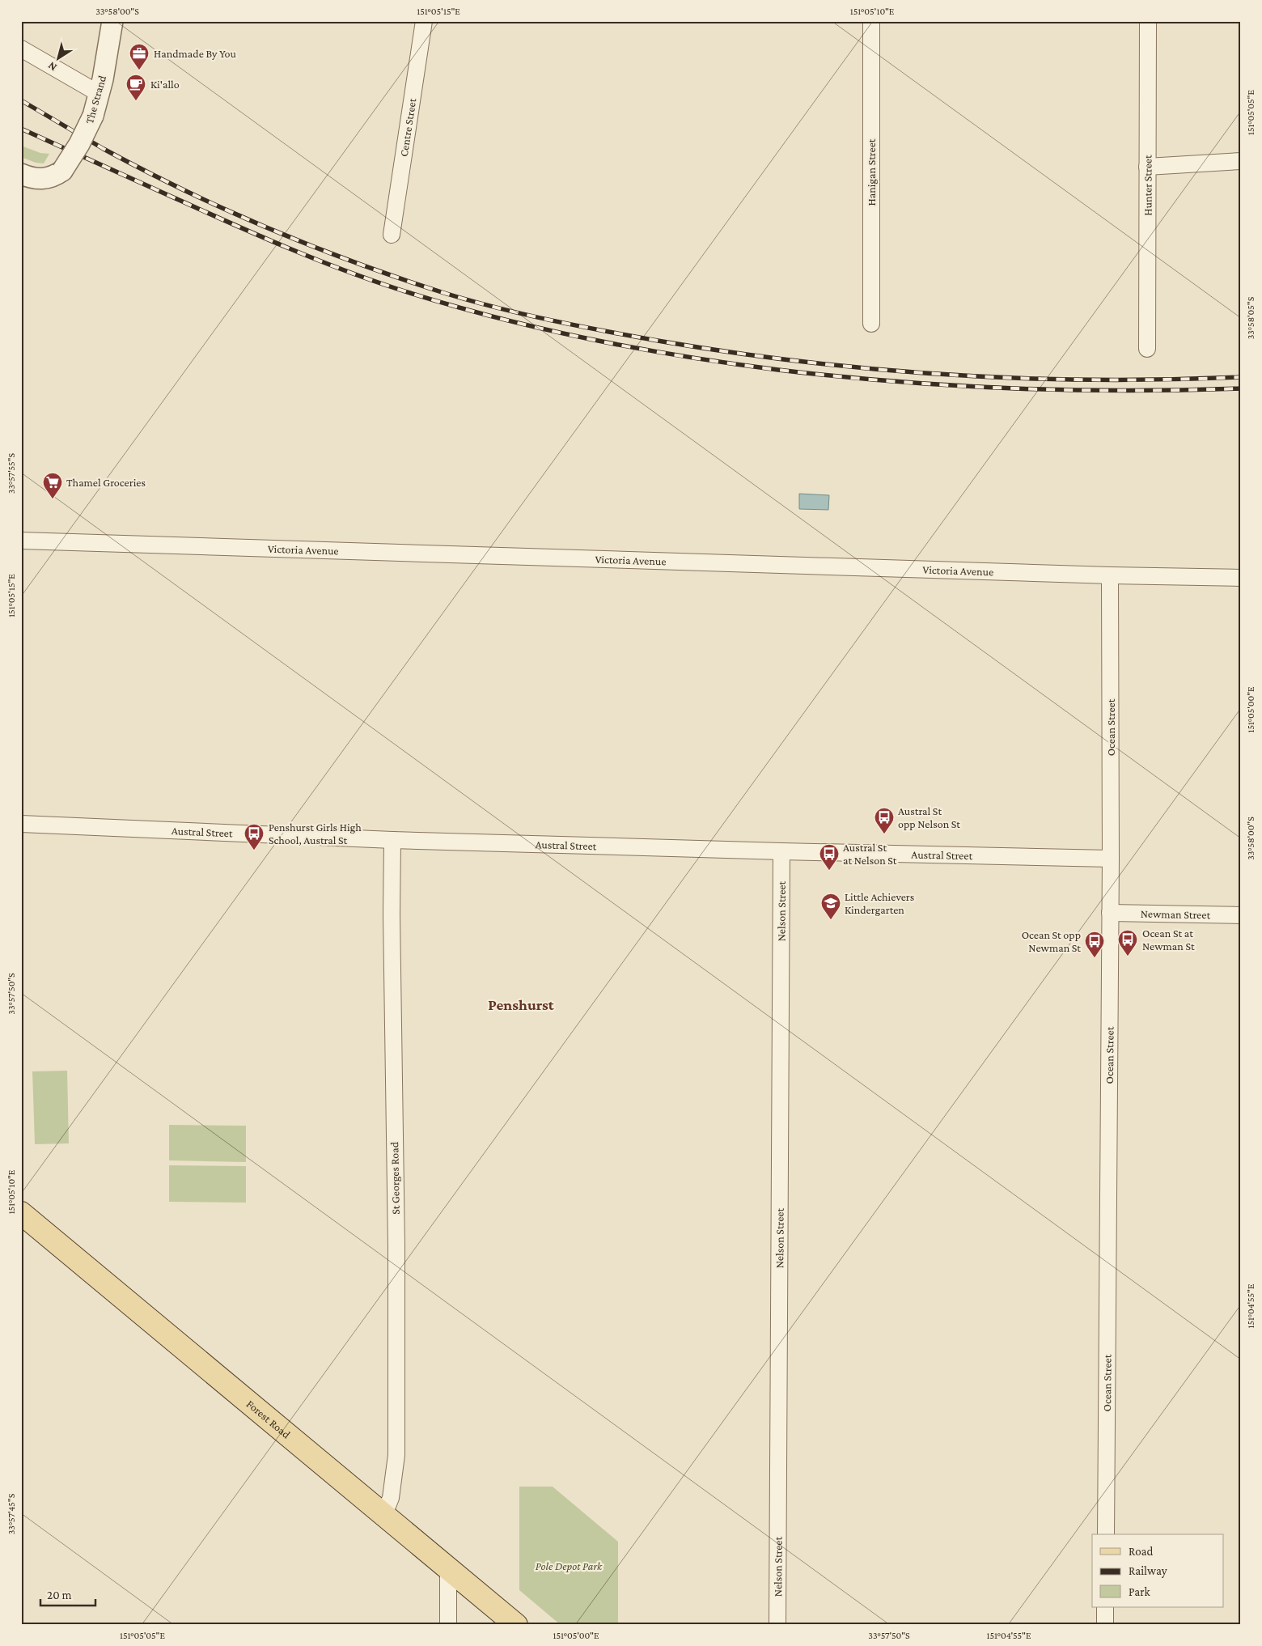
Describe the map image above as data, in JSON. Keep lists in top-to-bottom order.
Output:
{
  "streets": {
    "main road": ["Forest Road"],
    "street": [
      "The Strand",
      "Centre Street",
      "Hanigan Street",
      "Hunter Street",
      "Victoria Avenue",
      "Ocean Street",
      "Austral Street",
      "Nelson Street",
      "Newman Street",
      "St Georges Road"
    ]
  },
  "crossings": [
    ["Victoria Avenue", "Ocean Street"],
    ["Ocean Street", "Austral Street"],
    ["Ocean Street", "Newman Street"],
    ["Austral Street", "Nelson Street"],
    ["Austral Street", "St Georges Road"],
    ["St Georges Road", "Forest Road"]
  ],
  "districts": ["Penshurst"],
  "parks": ["Pole Depot Park"],
  "places": {
    "office": ["Handmade By You"],
    "cafe": ["Ki'allo"],
    "supermarket": ["Thamel Groceries"],
    "bus stop": [
      "Austral St opp Nelson St",
      "Penshurst Girls High School, Austral St",
      "Austral St at Nelson St",
      "Ocean St at Newman St",
      "Ocean St opp Newman St"
    ],
    "school or university": ["Little Achievers Kindergarten"]
  },
  "legend": ["Road", "Railway", "Park"],
  "scale_bar": "20 m",
  "north": "bottom left",
  "coordinates": [
    "33°58'00\"S",
    "151°05'15\"E",
    "151°05'10\"E",
    "151°05'05\"E",
    "33°58'05\"S",
    "33°57'55\"S",
    "151°05'00\"E",
    "33°57'50\"S",
    "151°04'55\"E",
    "33°57'45\"S"
  ]
}
